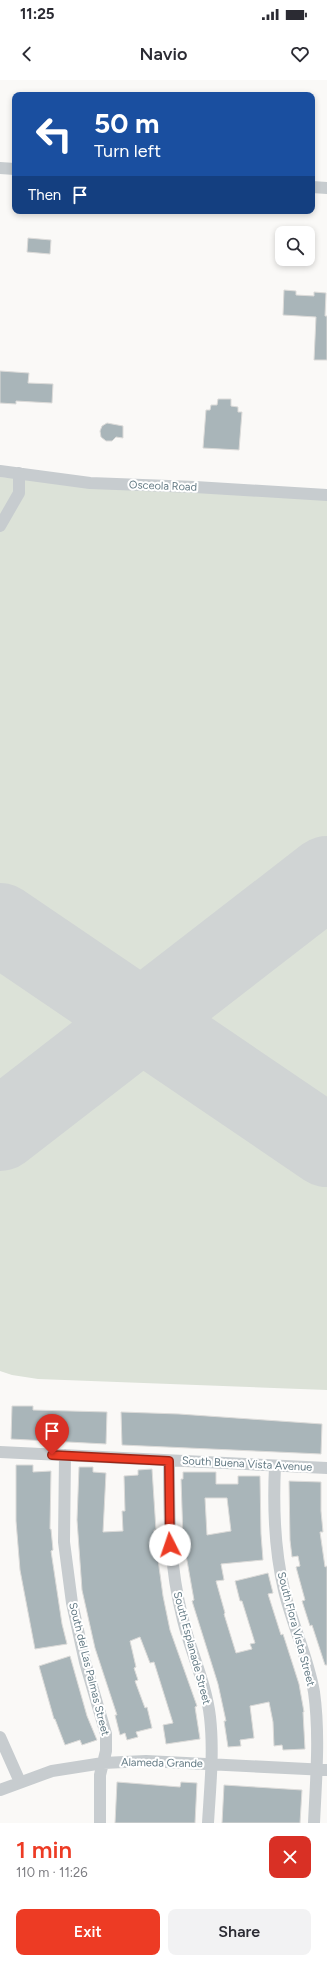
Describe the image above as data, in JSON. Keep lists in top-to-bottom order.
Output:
{
  "streets": {
    "street": [
      "Osceola Road",
      "South Buena Vista Avenue",
      "South Flora Vista Street",
      "South Esplanade Street",
      "South del Las Palmas Street",
      "Alameda Grande"
    ]
  },
  "crossings": [
    ["South Buena Vista Avenue", "South Flora Vista Street"],
    ["South Buena Vista Avenue", "South Esplanade Street"],
    ["South Buena Vista Avenue", "South del Las Palmas Street"],
    ["South Flora Vista Street", "Alameda Grande"],
    ["South Esplanade Street", "Alameda Grande"],
    ["South del Las Palmas Street", "Alameda Grande"]
  ],
  "page": {
    "status": "11:25",
    "header": "Navio",
    "turn": ["50 m", "Turn left"],
    "then": "Then",
    "heading": ["1 min", "110 m · 11:26"],
    "buttons": ["Exit", "Share"]
  }
}
